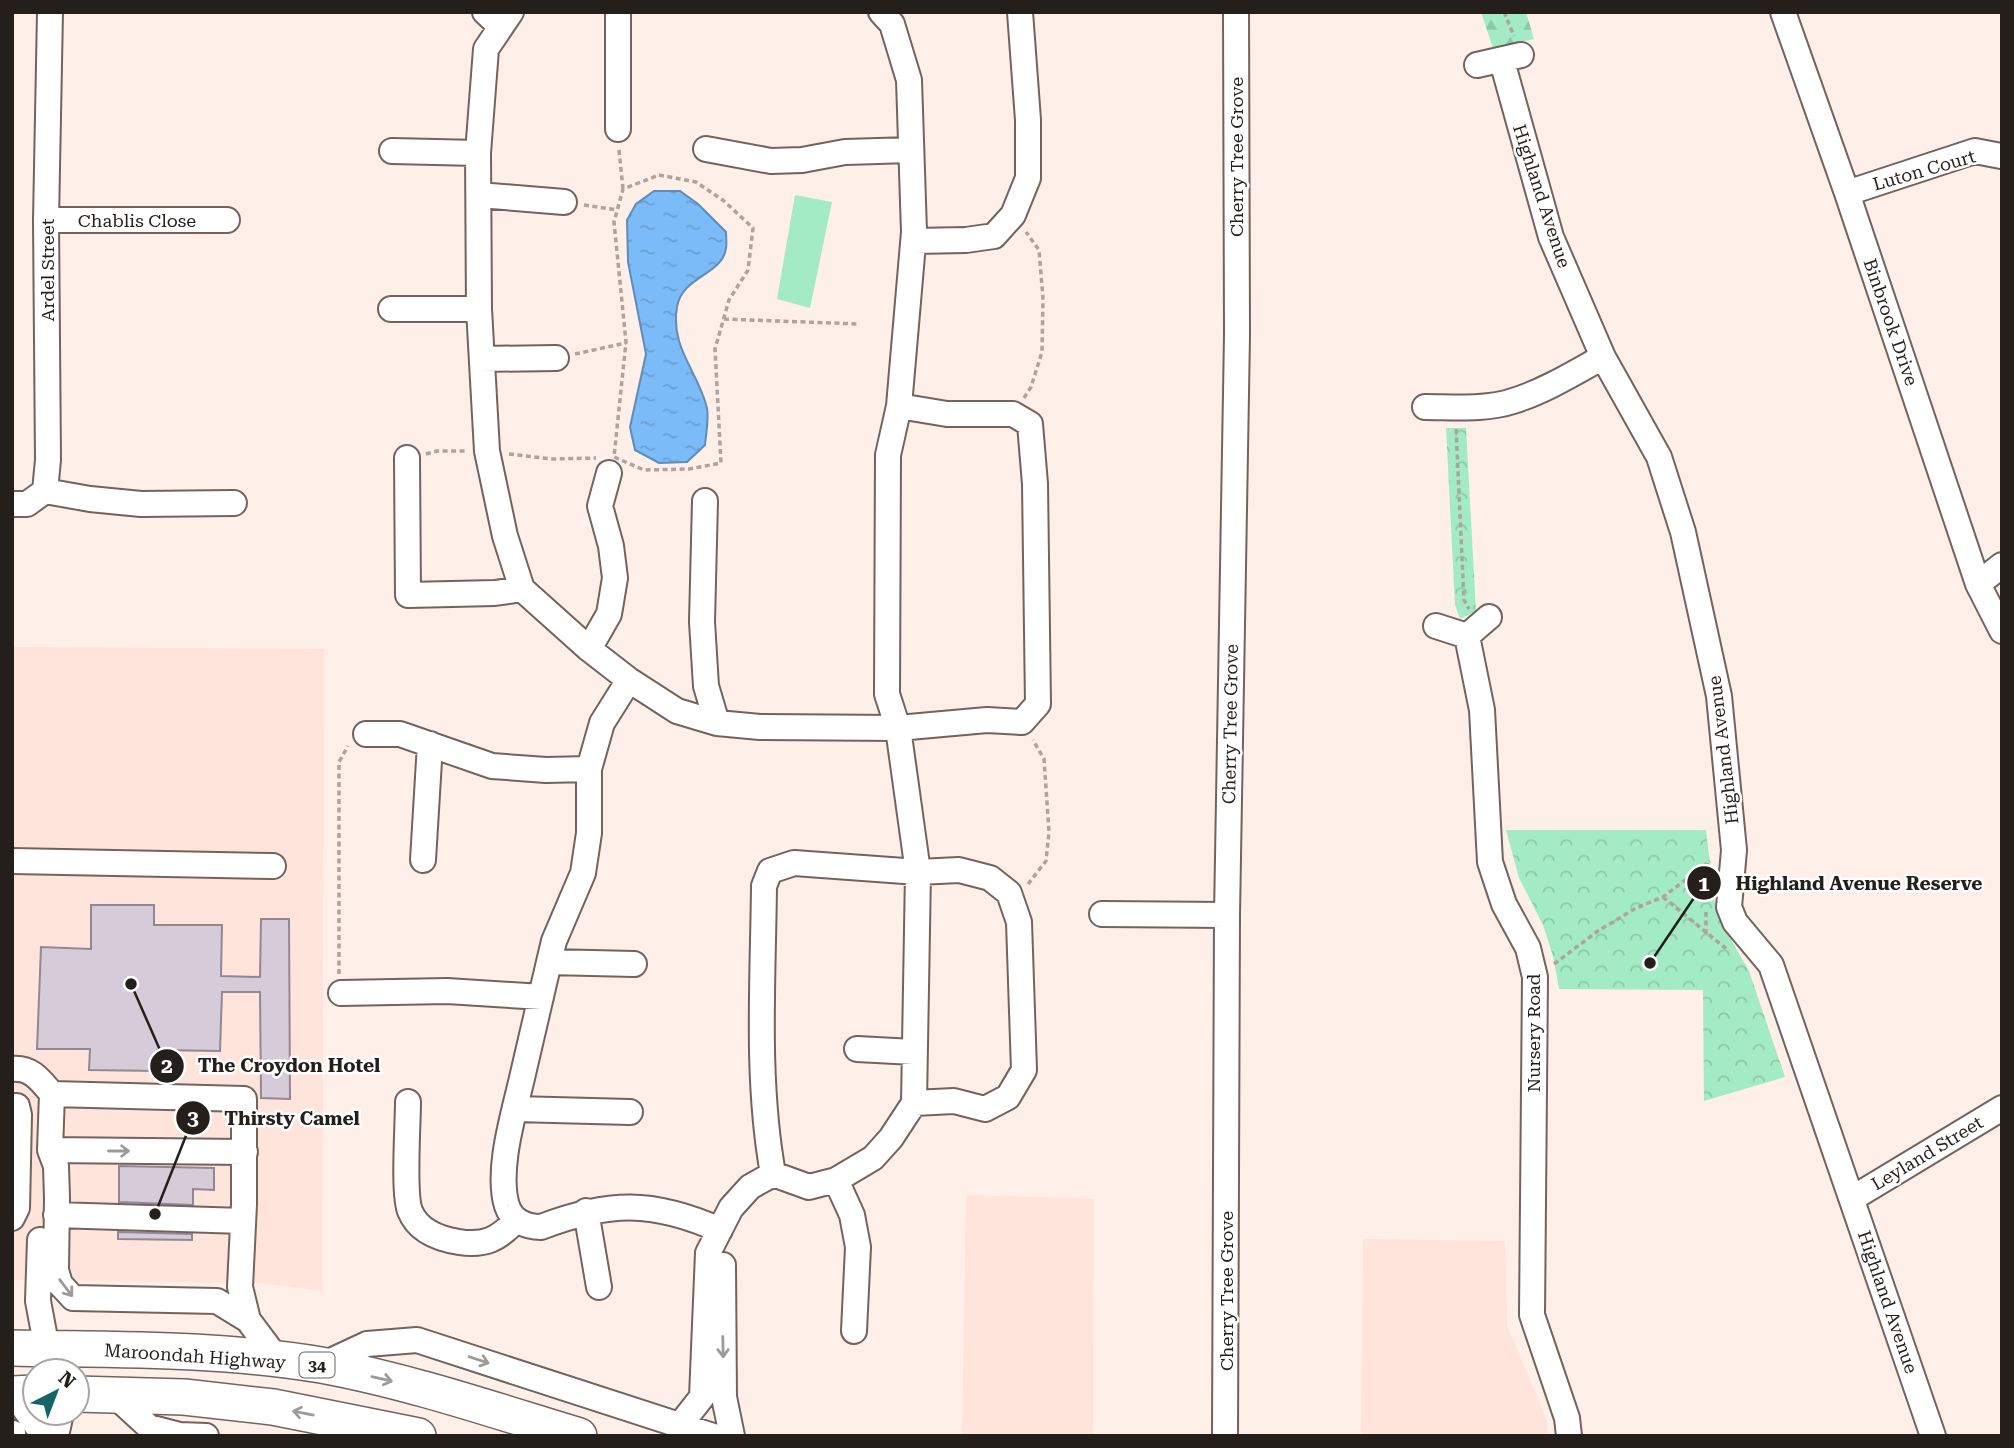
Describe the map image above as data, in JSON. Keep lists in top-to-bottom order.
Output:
{
  "streets": {
    "highway": ["Maroondah Highway", "34"],
    "street": [
      "Cherry Tree Grove",
      "Luton Court",
      "Highland Avenue",
      "Chablis Close",
      "Ardel Street",
      "Binbrook Drive",
      "Nursery Road",
      "Leyland Street"
    ]
  },
  "crossings": [
    ["Luton Court", "Binbrook Drive"],
    ["Highland Avenue", "Leyland Street"],
    ["Chablis Close", "Ardel Street"]
  ],
  "places": ["Highland Avenue Reserve", "The Croydon Hotel", "Thirsty Camel"],
  "north": "top right"
}
